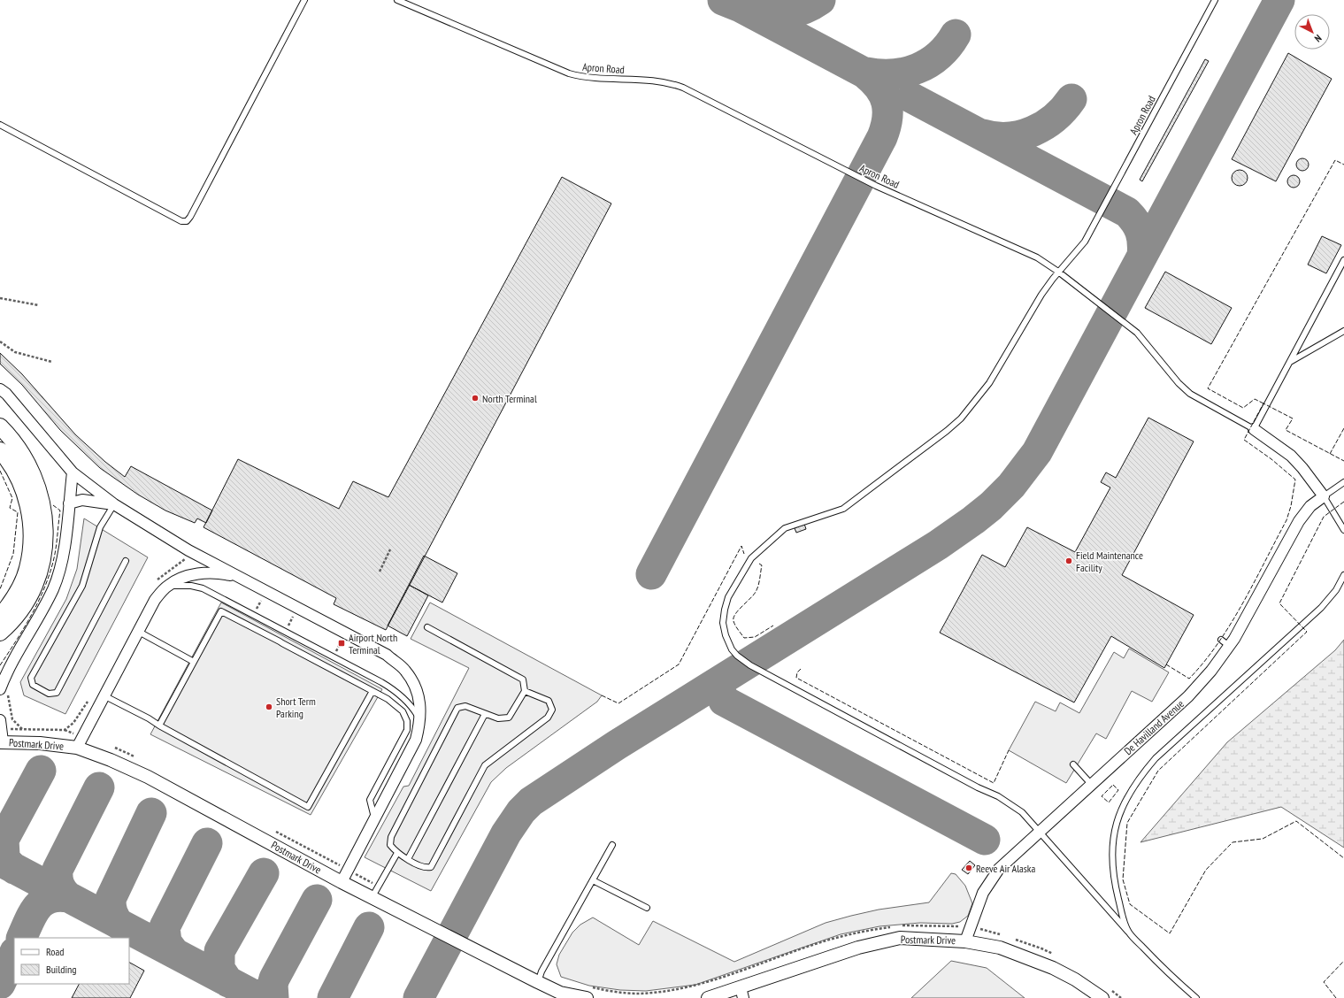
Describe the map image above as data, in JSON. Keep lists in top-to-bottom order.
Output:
{
  "streets": {
    "street": ["De Havilland Avenue", "Postmark Drive"],
    "lane": ["Apron Road"]
  },
  "crossings": [
    ["De Havilland Avenue", "Postmark Drive"]
  ],
  "places": {
    "other": [
      "North Terminal",
      "Field Maintenance Facility",
      "Short Term Parking",
      "Reeve Air Alaska"
    ],
    "transit": ["Airport North Terminal"]
  },
  "legend": ["Road", "Building"],
  "north": "bottom right"
}
